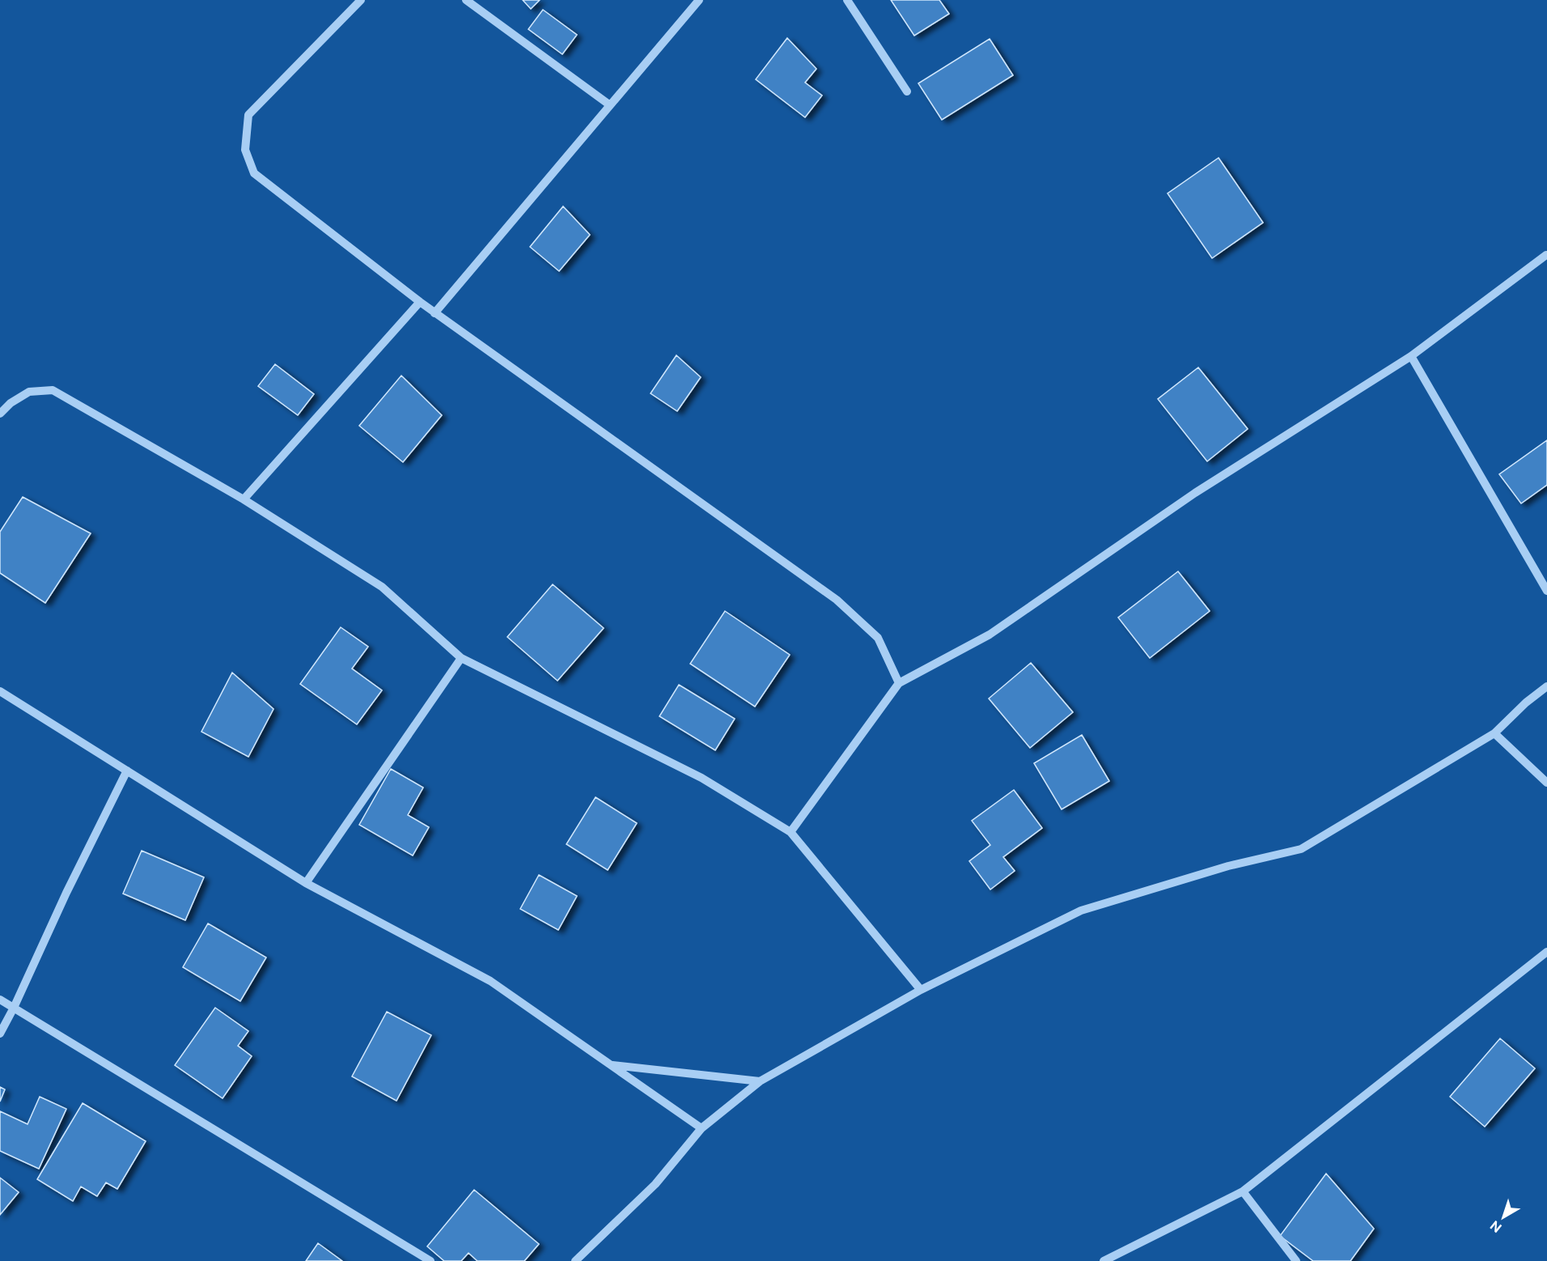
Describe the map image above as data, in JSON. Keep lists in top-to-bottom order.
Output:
{
  "north": "bottom left"
}
